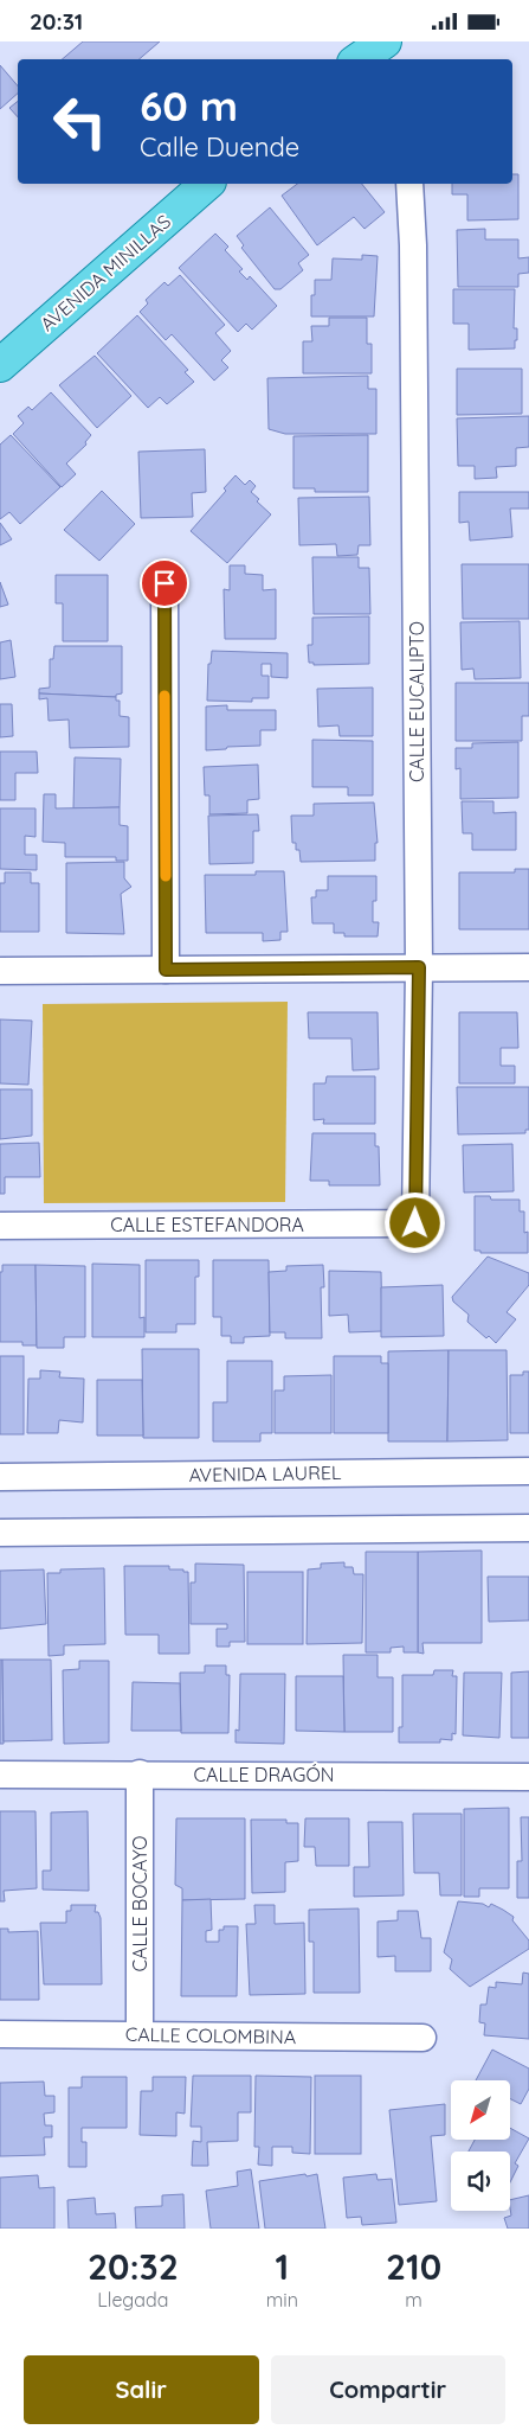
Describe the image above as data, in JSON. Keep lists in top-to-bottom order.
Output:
{
  "streets": {
    "main road": ["AVENIDA MINILLAS"],
    "street": [
      "CALLE EUCALIPTO",
      "CALLE ESTEFANDORA",
      "AVENIDA LAUREL",
      "CALLE DRAGÓN",
      "CALLE BOCAYO",
      "CALLE COLOMBINA"
    ]
  },
  "crossings": [
    ["CALLE EUCALIPTO", "CALLE ESTEFANDORA"],
    ["CALLE DRAGÓN", "CALLE BOCAYO"],
    ["CALLE BOCAYO", "CALLE COLOMBINA"]
  ],
  "north": "bottom left",
  "page": {
    "status": "20:31",
    "turn": ["60 m", "Calle Duende"],
    "eta": [
      "20:32",
      "Llegada",
      "1",
      "min",
      "210",
      "m"
    ],
    "buttons": ["Salir", "Compartir"]
  }
}
